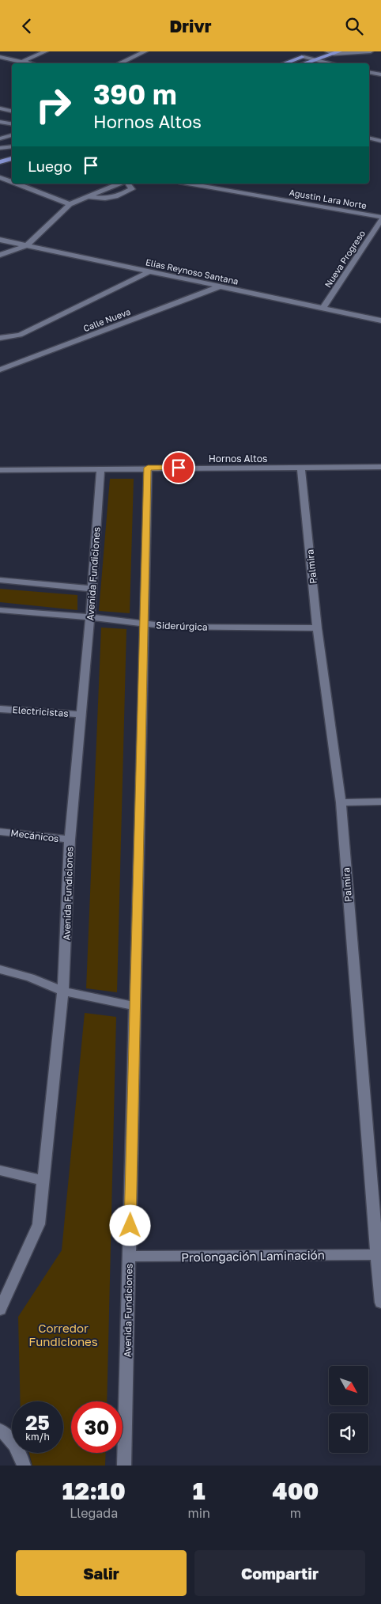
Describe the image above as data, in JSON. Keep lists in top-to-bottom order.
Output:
{
  "streets": {
    "street": [
      "Agustin Lara Norte",
      "Nueva Progreso",
      "Elias Reynoso Santana",
      "Calle Nueva",
      "Hornos Altos",
      "Palmira",
      "Avenida Fundiciones",
      "Siderúrgica",
      "Electricistas",
      "Mecánicos",
      "Prolongación Laminación"
    ]
  },
  "crossings": [
    ["Agustin Lara Norte", "Nueva Progreso"],
    ["Nueva Progreso", "Elias Reynoso Santana"],
    ["Elias Reynoso Santana", "Calle Nueva"],
    ["Hornos Altos", "Palmira"],
    ["Hornos Altos", "Avenida Fundiciones"],
    ["Palmira", "Siderúrgica"],
    ["Palmira", "Prolongación Laminación"],
    ["Avenida Fundiciones", "Siderúrgica"],
    ["Avenida Fundiciones", "Electricistas"],
    ["Avenida Fundiciones", "Mecánicos"],
    ["Avenida Fundiciones", "Prolongación Laminación"]
  ],
  "parks": ["Corredor Fundiciones"],
  "north": "bottom right",
  "page": {
    "header": "Drivr",
    "turn": ["390 m", "Hornos Altos"],
    "then": "Luego",
    "speed": "25 km/h",
    "limit": "30",
    "eta": [
      "12:10",
      "Llegada",
      "1",
      "min",
      "400",
      "m"
    ],
    "buttons": ["Salir", "Compartir"]
  }
}
